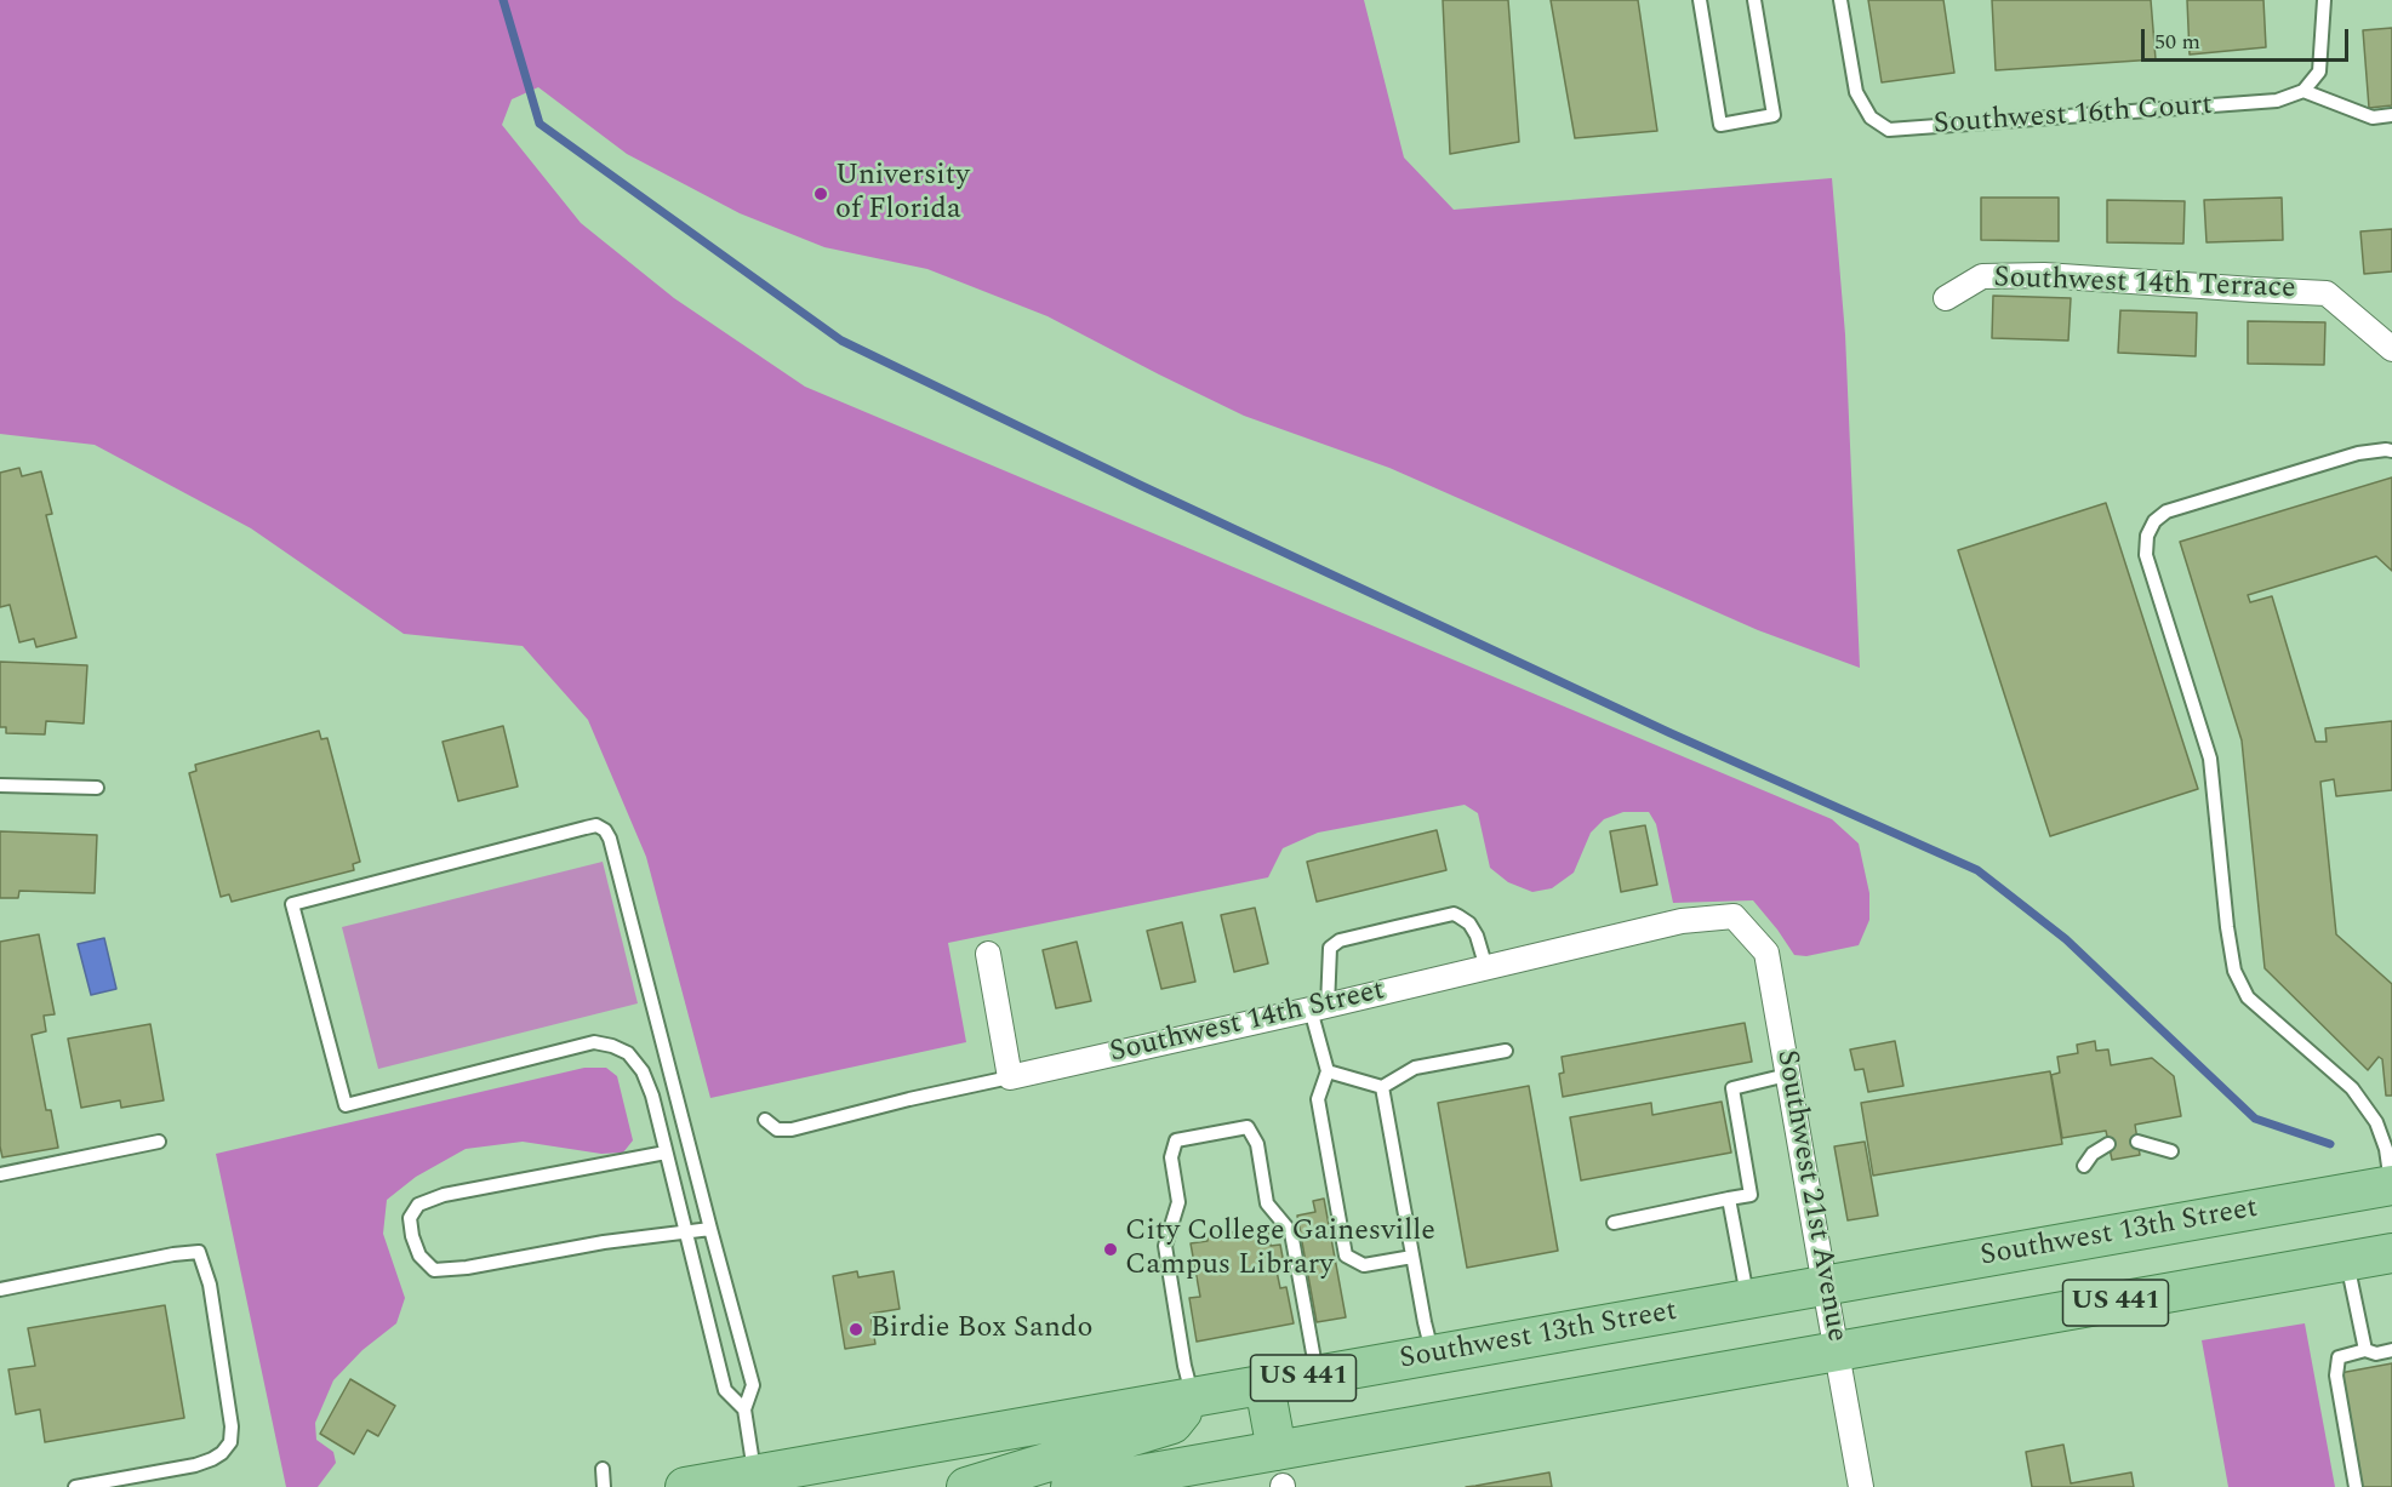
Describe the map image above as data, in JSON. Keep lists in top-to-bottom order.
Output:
{
  "streets": {
    "main road": ["Southwest 13th Street", "US 441"],
    "street": ["Southwest 14th Terrace", "Southwest 14th Street", "Southwest 21st Avenue"],
    "lane": ["Southwest 16th Court"]
  },
  "crossings": [
    ["Southwest 14th Street", "Southwest 21st Avenue"],
    ["Southwest 21st Avenue", "Southwest 13th Street"],
    ["Southwest 21st Avenue", "US 441"]
  ],
  "places": ["University of Florida", "City College Gainesville Campus Library", "Birdie Box Sando"],
  "scale_bar": "50 m"
}
